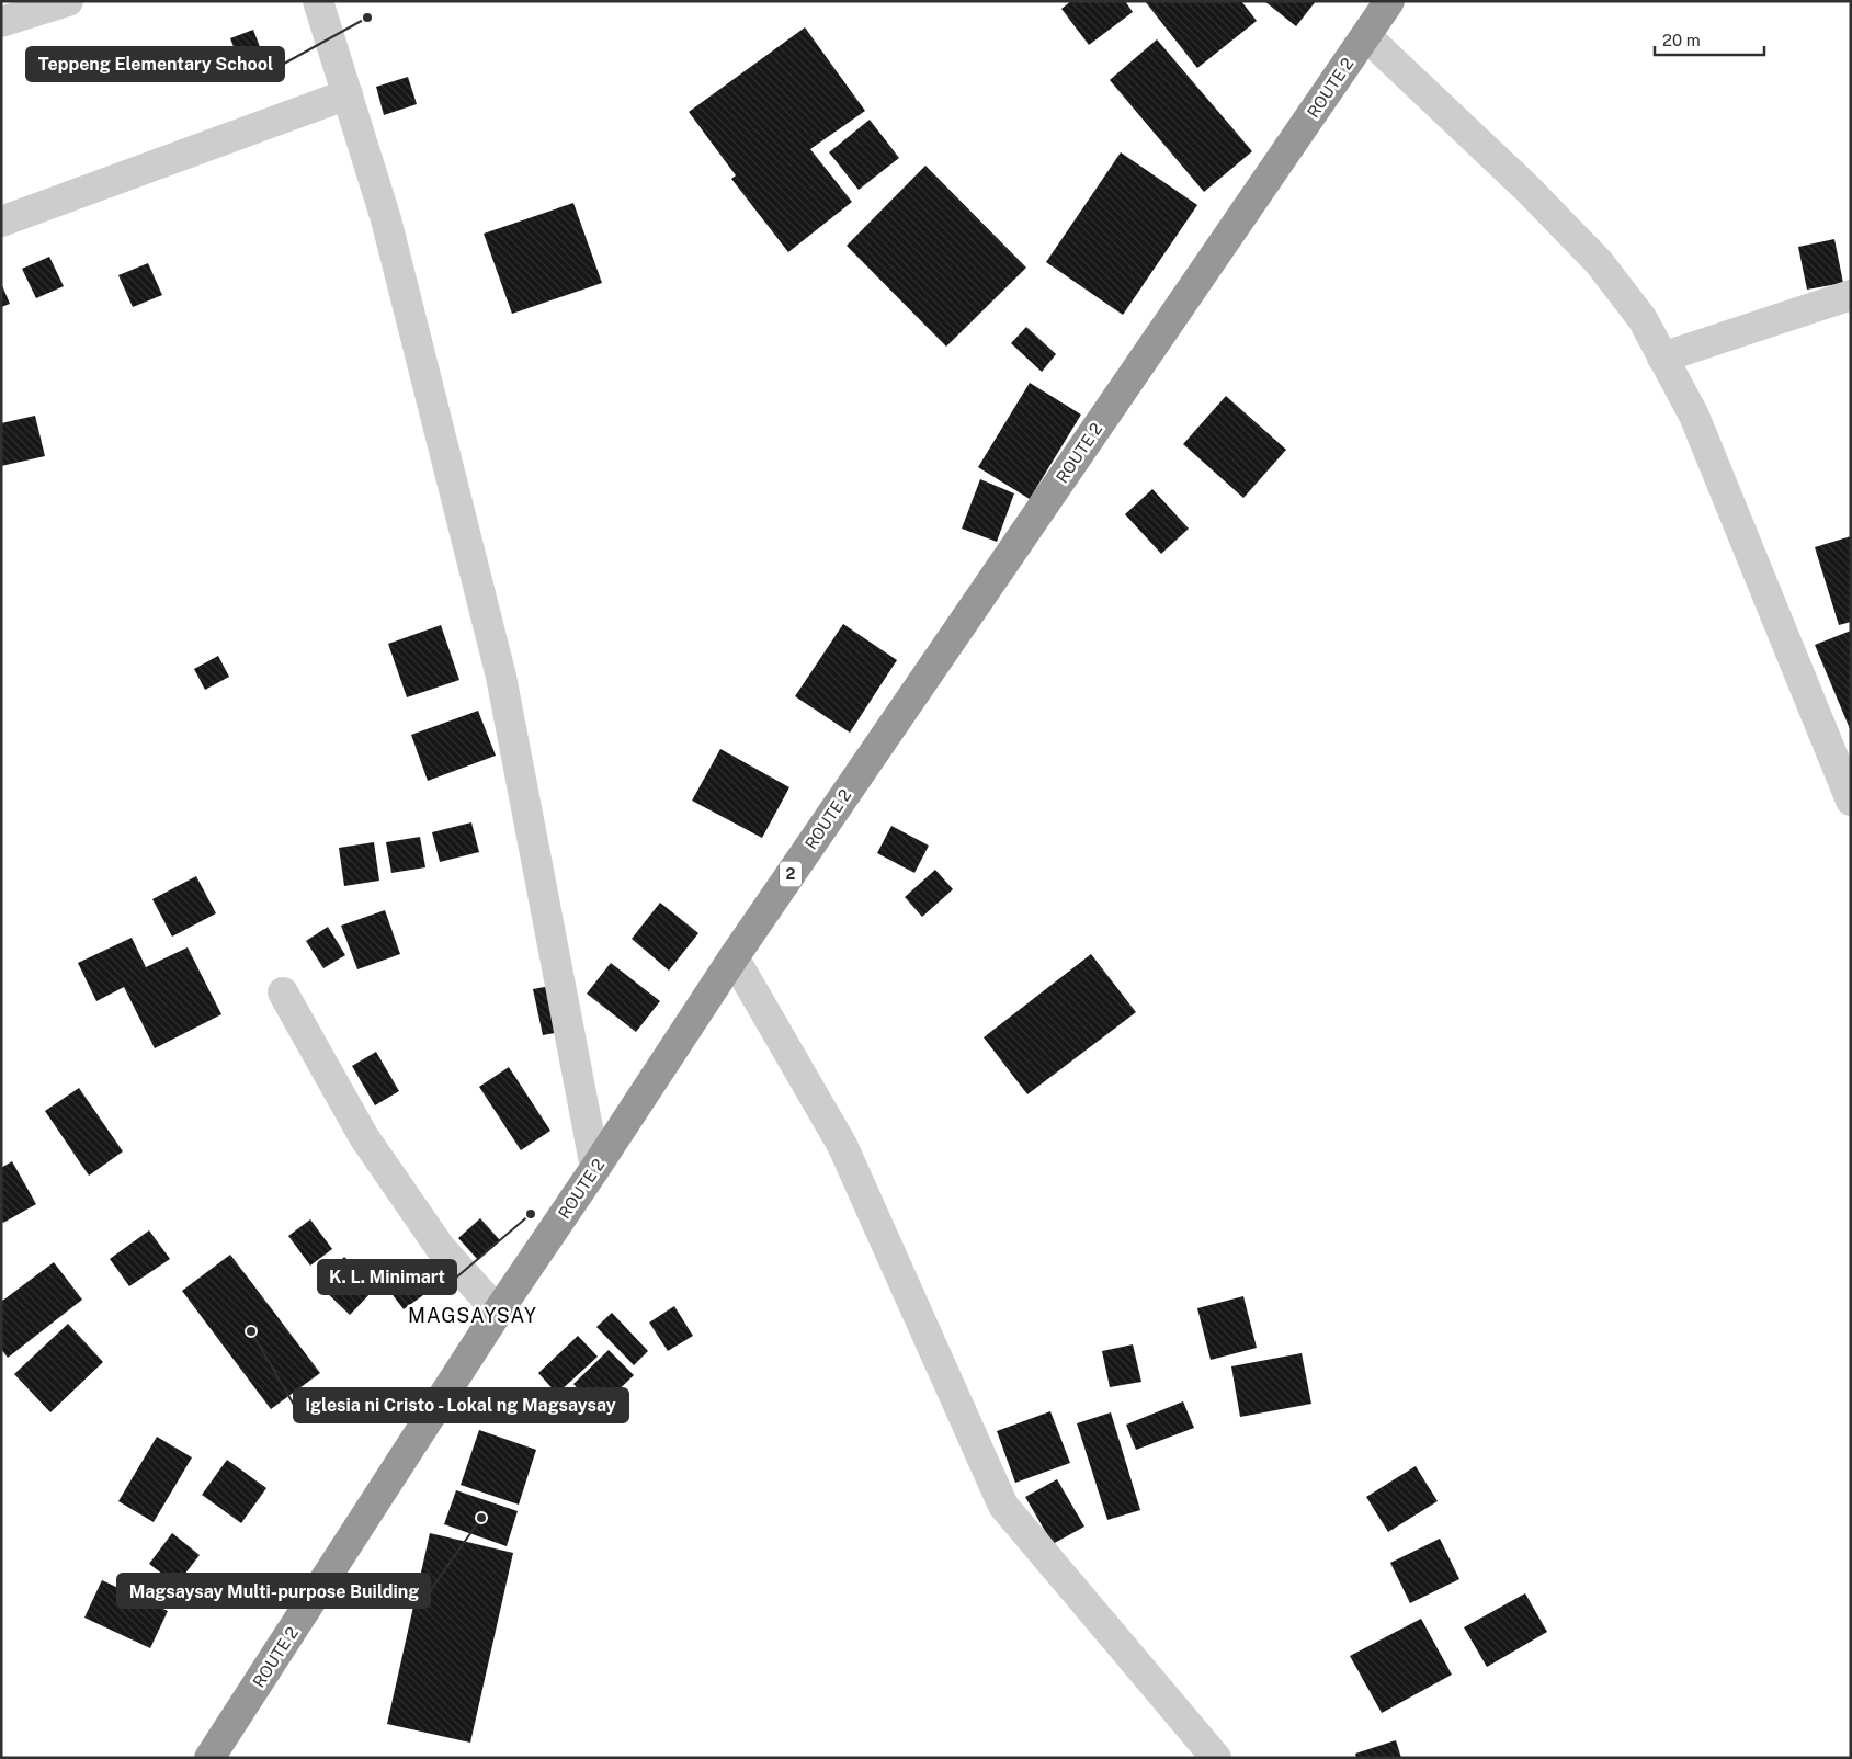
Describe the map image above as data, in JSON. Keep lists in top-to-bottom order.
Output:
{
  "streets": {
    "highway": ["ROUTE 2", "2"]
  },
  "districts": ["MAGSAYSAY"],
  "places": [
    "Teppeng Elementary School",
    "K. L. Minimart",
    "Iglesia ni Cristo - Lokal ng Magsaysay",
    "Magsaysay Multi-purpose Building"
  ],
  "scale_bar": "20 m"
}
